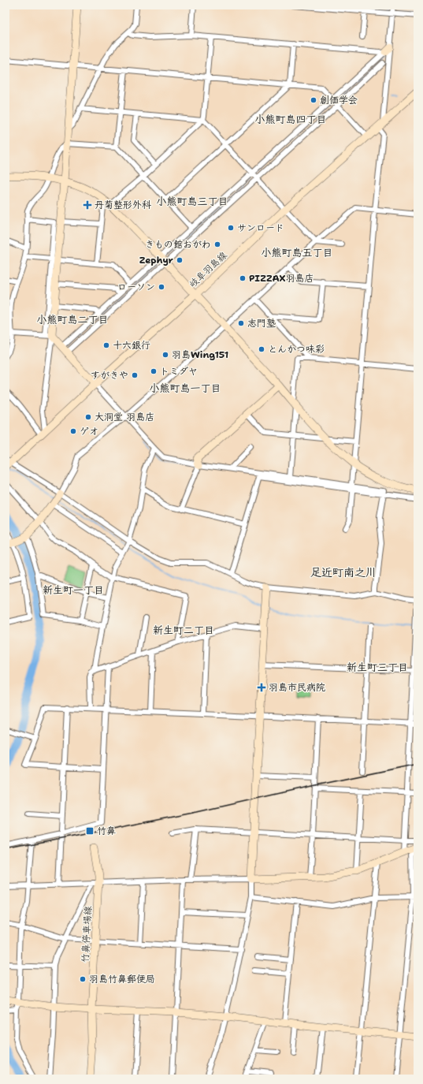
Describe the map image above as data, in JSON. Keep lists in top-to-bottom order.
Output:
{
  "streets": {
    "street": ["岐阜羽島線", "竹鼻停車場線"]
  },
  "districts": [
    "小熊町島四丁目",
    "小熊町島三丁目",
    "小熊町島五丁目",
    "小熊町島二丁目",
    "小熊町島一丁目",
    "足近町南之川",
    "新生町一丁目",
    "新生町二丁目",
    "新生町三丁目"
  ],
  "places": {
    "other": [
      "創価学会",
      "サンロード",
      "きもの館おがわ",
      "Zephyr",
      "PIZZAX羽島店",
      "ローソン",
      "志門塾",
      "十六銀行",
      "とんかつ味彩",
      "羽島Wing151",
      "トミダヤ",
      "すがきや",
      "大洞堂 羽島店",
      "ゲオ",
      "羽島竹鼻郵便局"
    ],
    "health": ["丹菊整形外科", "羽島市民病院"],
    "transit": ["竹鼻"]
  }
}
